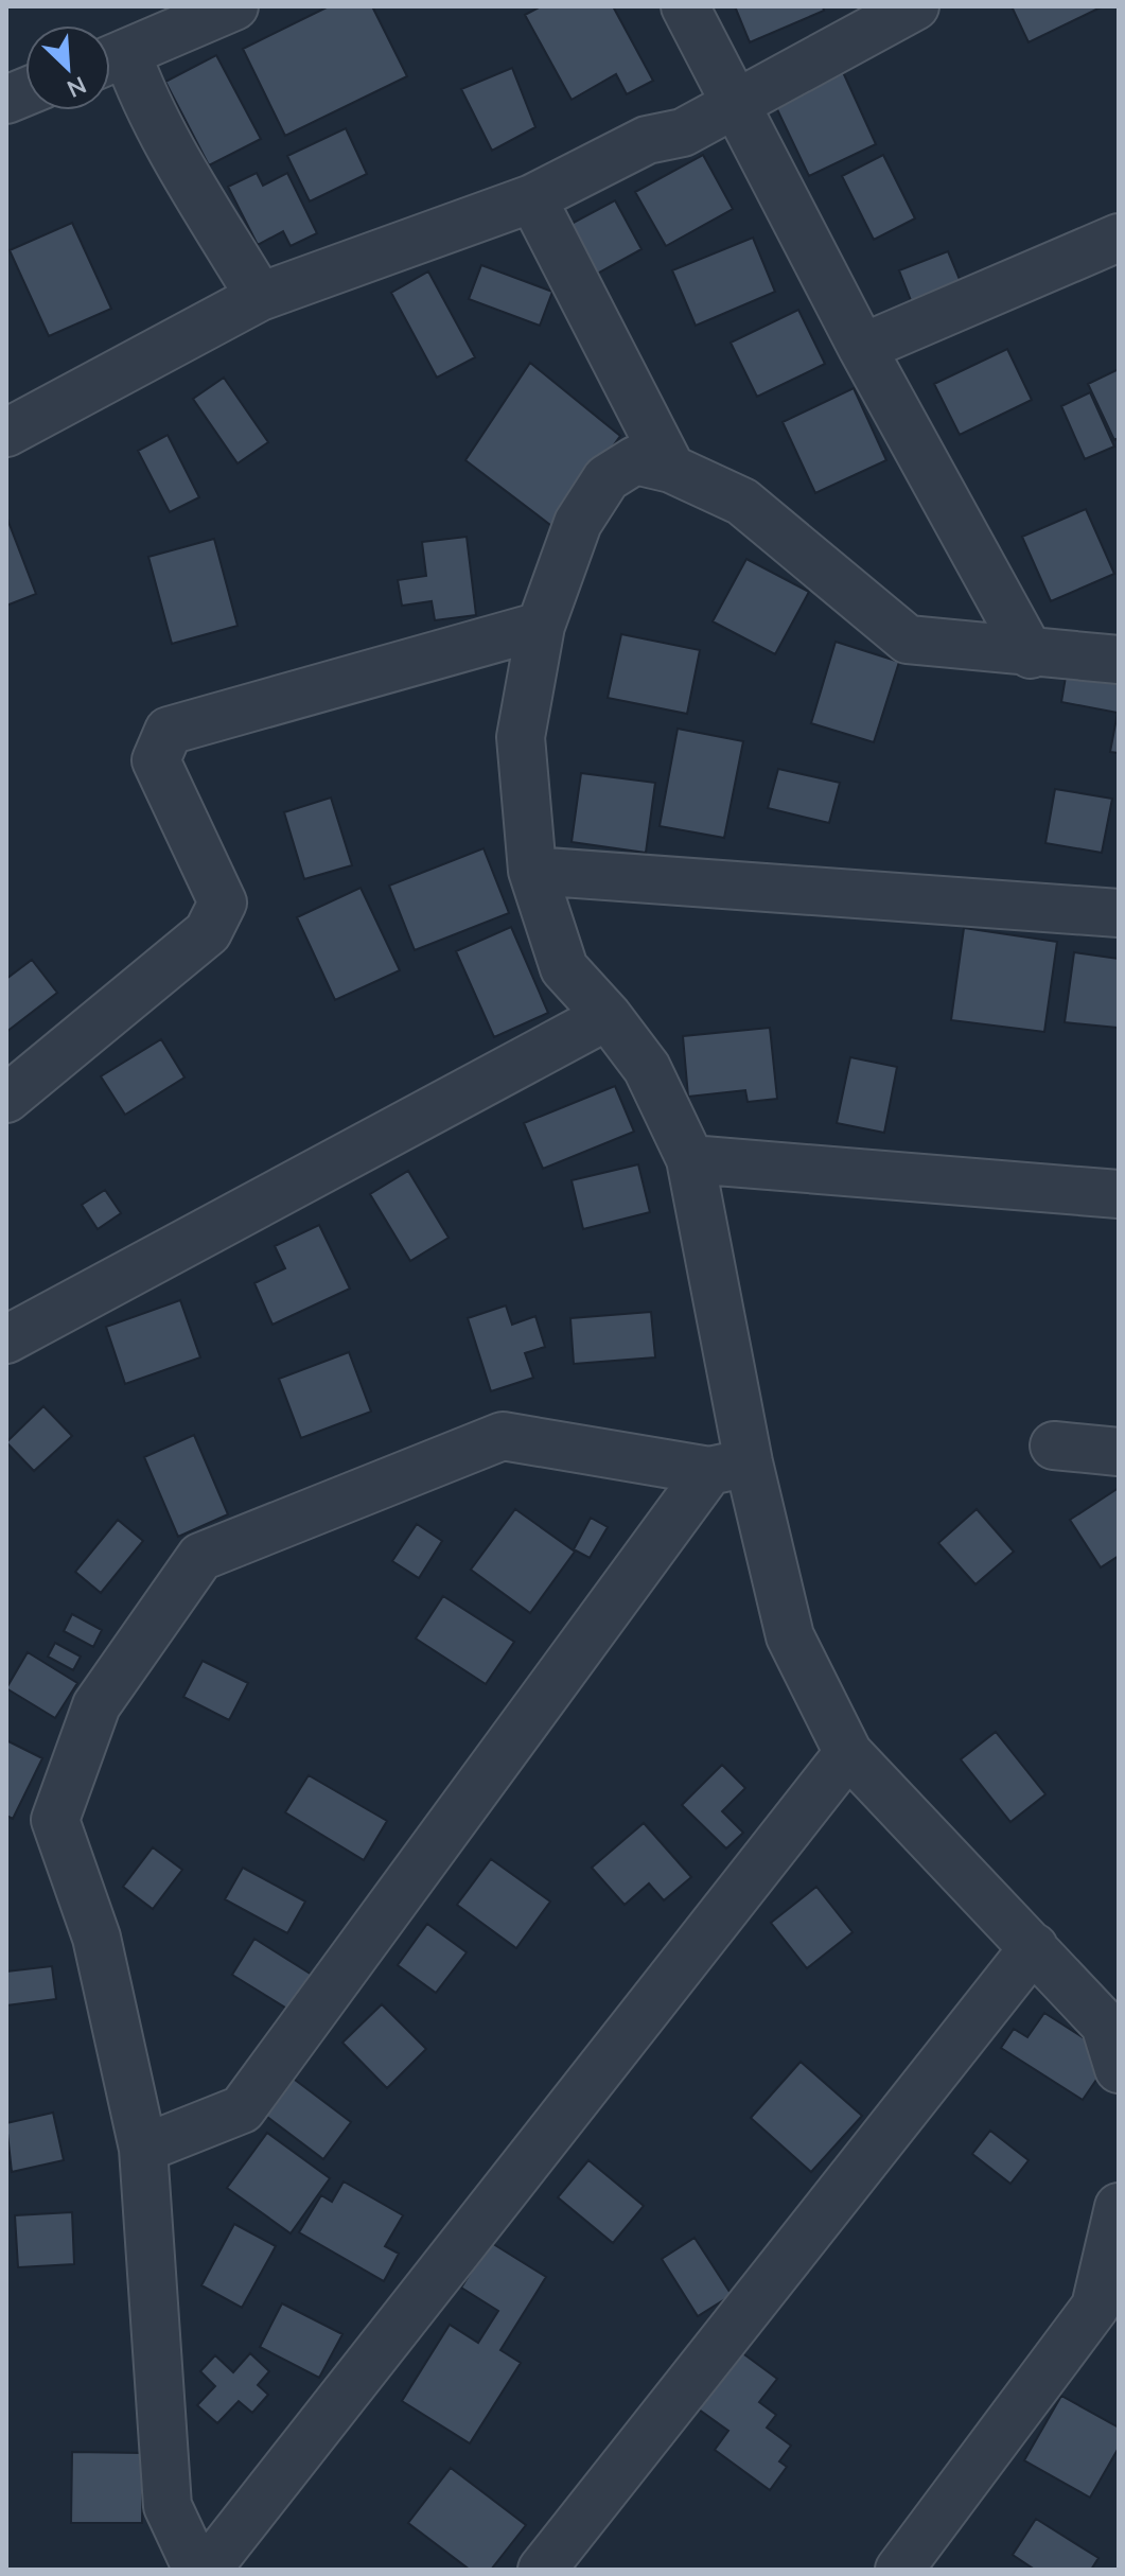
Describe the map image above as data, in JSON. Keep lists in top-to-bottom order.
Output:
{
  "north": "bottom right"
}
